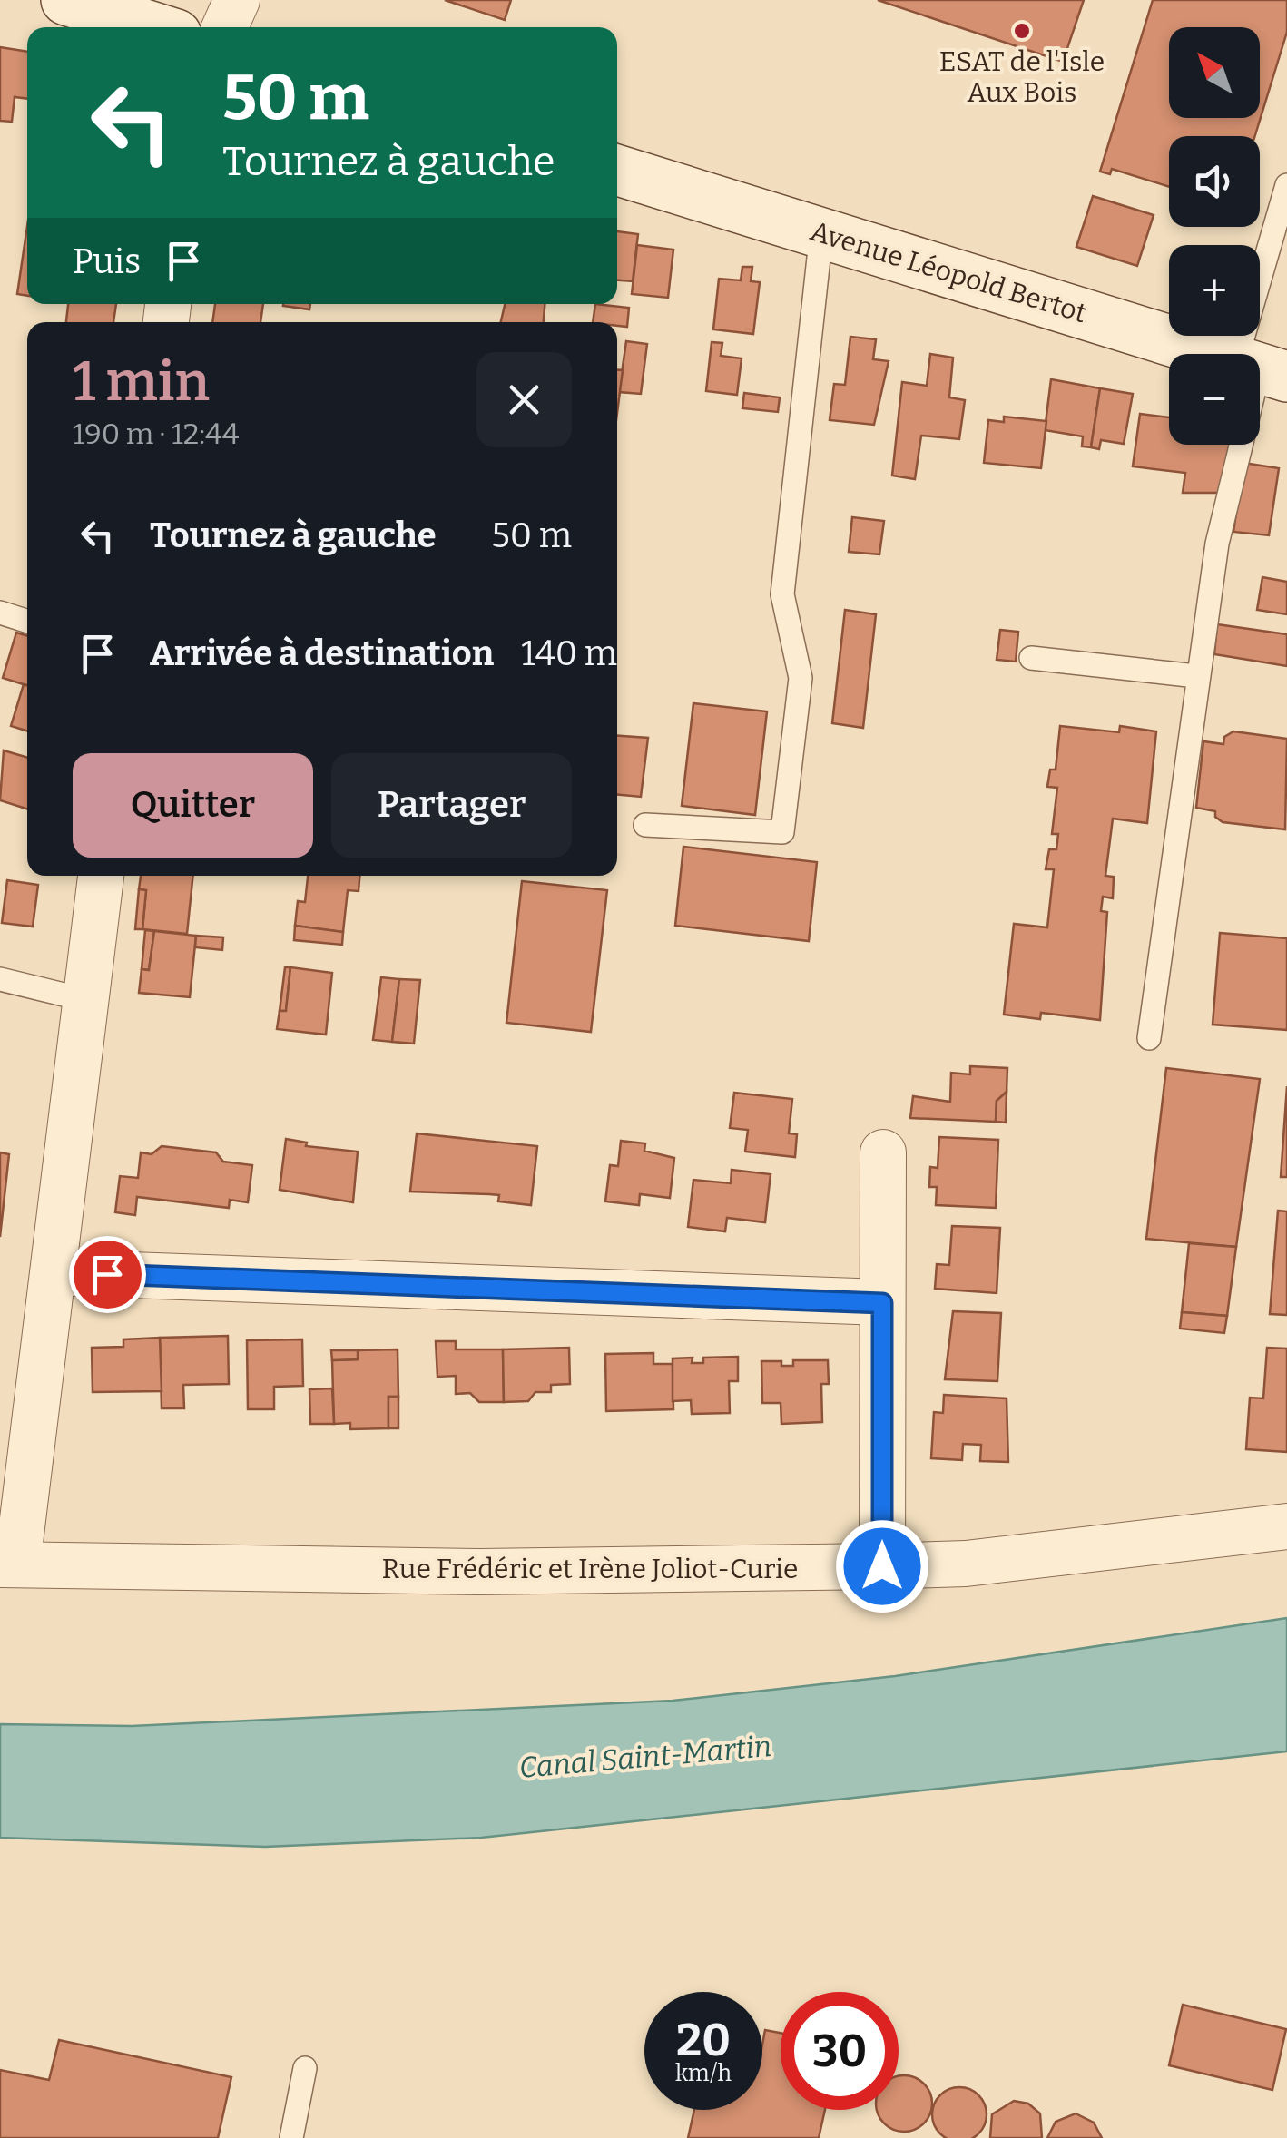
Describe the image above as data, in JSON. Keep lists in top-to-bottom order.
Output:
{
  "streets": {
    "street": ["Avenue Léopold Bertot", "Rue Frédéric et Irène Joliot-Curie"]
  },
  "water": ["Canal Saint-Martin"],
  "places": ["ESAT de l'Isle Aux Bois"],
  "north": "top left",
  "page": {
    "map_buttons": ["+", "−"],
    "turn": ["50 m", "Tournez à gauche"],
    "then": "Puis",
    "heading": ["1 min", "190 m · 12:44"],
    "list": [
      {
        "name": "Tournez à gauche",
        "value": "50 m"
      },
      {
        "name": "Arrivée à destination",
        "value": "140 m"
      }
    ],
    "buttons": ["Quitter", "Partager"],
    "speed": "20 km/h",
    "limit": "30"
  }
}
